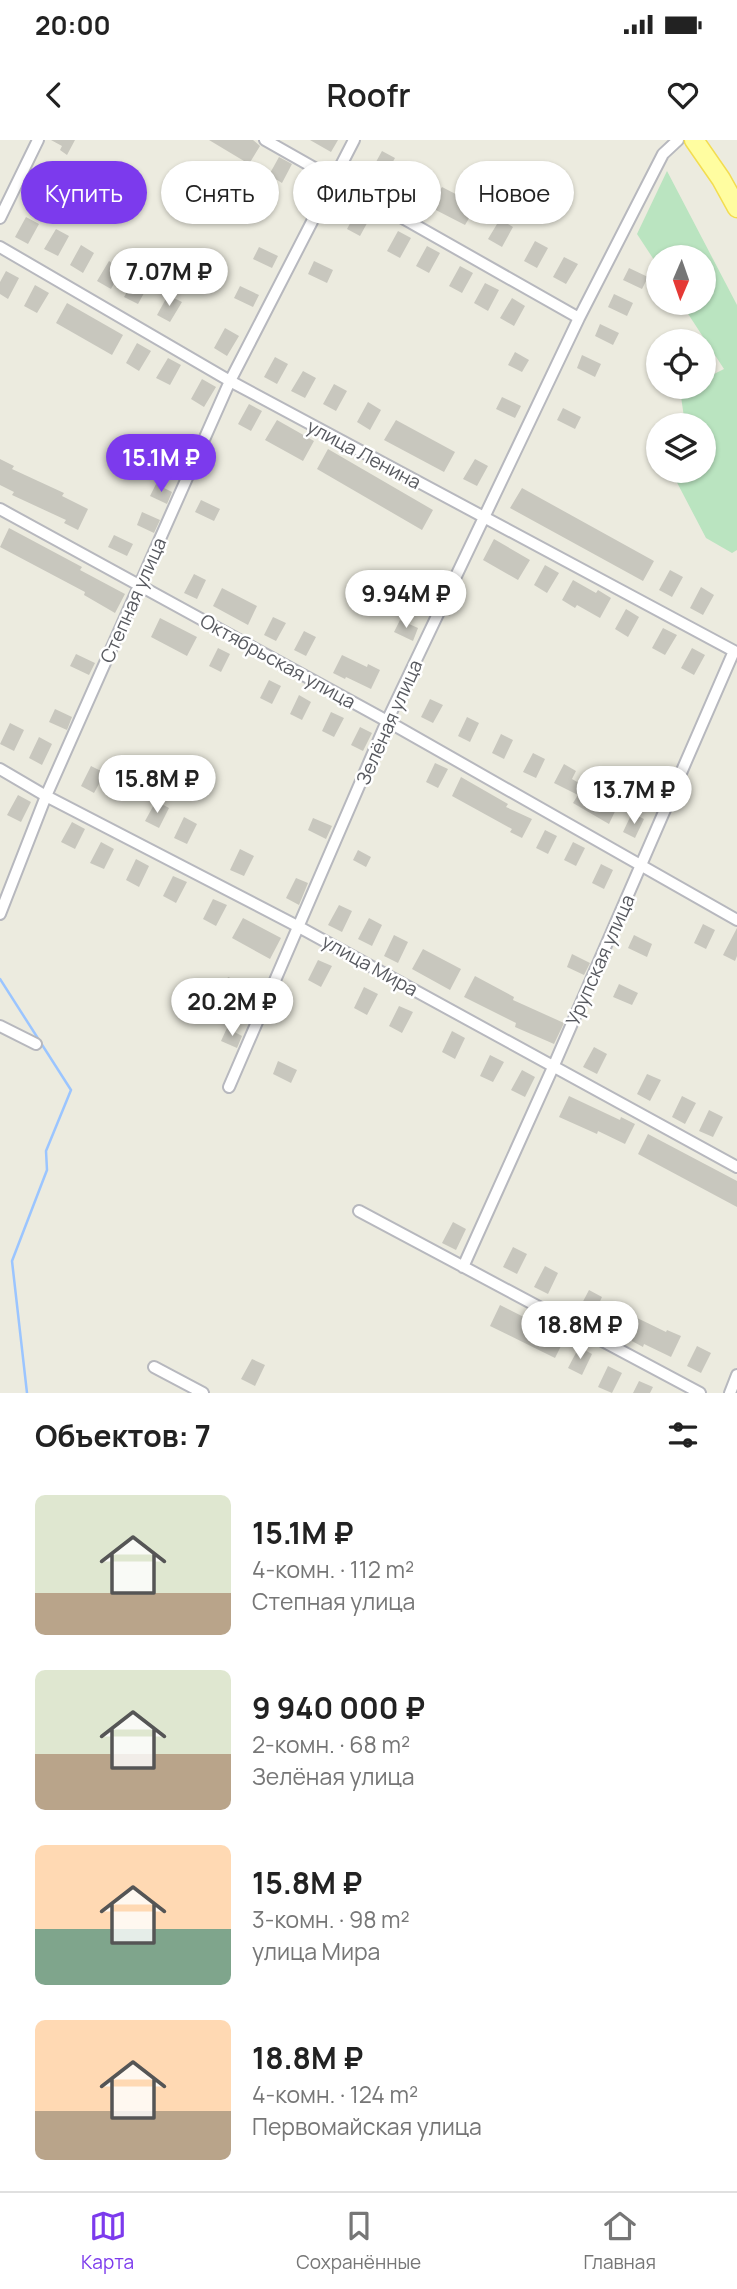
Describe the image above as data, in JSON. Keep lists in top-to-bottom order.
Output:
{
  "streets": {
    "street": [
      "улица Ленина",
      "Степная улица",
      "Октябрьская улица",
      "Зелёная улица",
      "Урупская улица",
      "улица Мира"
    ]
  },
  "crossings": [
    ["улица Ленина", "Степная улица"],
    ["улица Ленина", "Зелёная улица"],
    ["улица Ленина", "Урупская улица"],
    ["Степная улица", "Октябрьская улица"],
    ["Степная улица", "улица Мира"],
    ["Октябрьская улица", "Зелёная улица"],
    ["Октябрьская улица", "Урупская улица"],
    ["Зелёная улица", "улица Мира"],
    ["Урупская улица", "улица Мира"]
  ],
  "north": "bottom",
  "page": {
    "status": "20:00",
    "header": "Roofr",
    "chip": [
      "Купить",
      "Снять",
      "Фильтры",
      "Новое"
    ],
    "price": [
      "7.07M ₽",
      "15.1M ₽",
      "9.94M ₽",
      "15.8M ₽",
      "13.7M ₽",
      "20.2M ₽",
      "18.8M ₽"
    ],
    "heading": "Объектов: 7",
    "list": [
      {
        "name": "15.1M ₽",
        "note": "4-комн. · 112 m² · Степная улица"
      },
      {
        "name": "9 940 000 ₽",
        "note": "2-комн. · 68 m² · Зелёная улица"
      },
      {
        "name": "15.8M ₽",
        "note": "3-комн. · 98 m² · улица Мира"
      },
      {
        "name": "18.8M ₽",
        "note": "4-комн. · 124 m² · Первомайская улица"
      }
    ],
    "tabs": ["Карта", "Сохранённые", "Главная"]
  }
}
